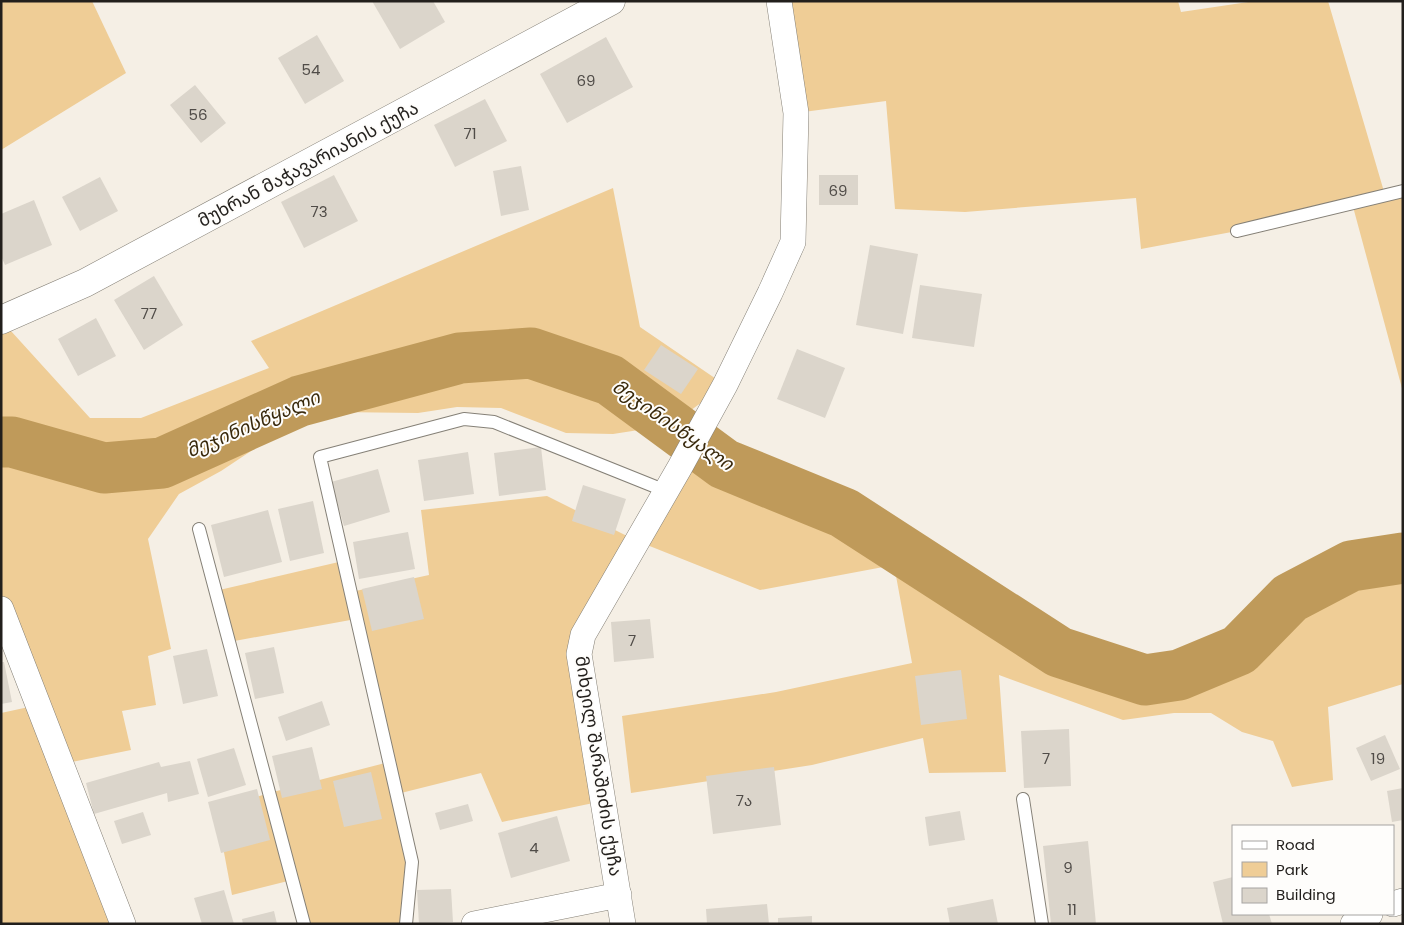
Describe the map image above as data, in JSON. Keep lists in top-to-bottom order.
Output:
{
  "streets": {
    "street": ["მუხრან მაჭავარიანის ქუჩა", "მიხეილ შარაშიძის ქუჩა"]
  },
  "water": ["მეჯინისწყალი"],
  "house_numbers": [
    "54",
    "69",
    "56",
    "71",
    "69",
    "73",
    "77",
    "7",
    "7",
    "19",
    "7ა",
    "4",
    "9",
    "11"
  ],
  "legend": ["Road", "Park", "Building"]
}
